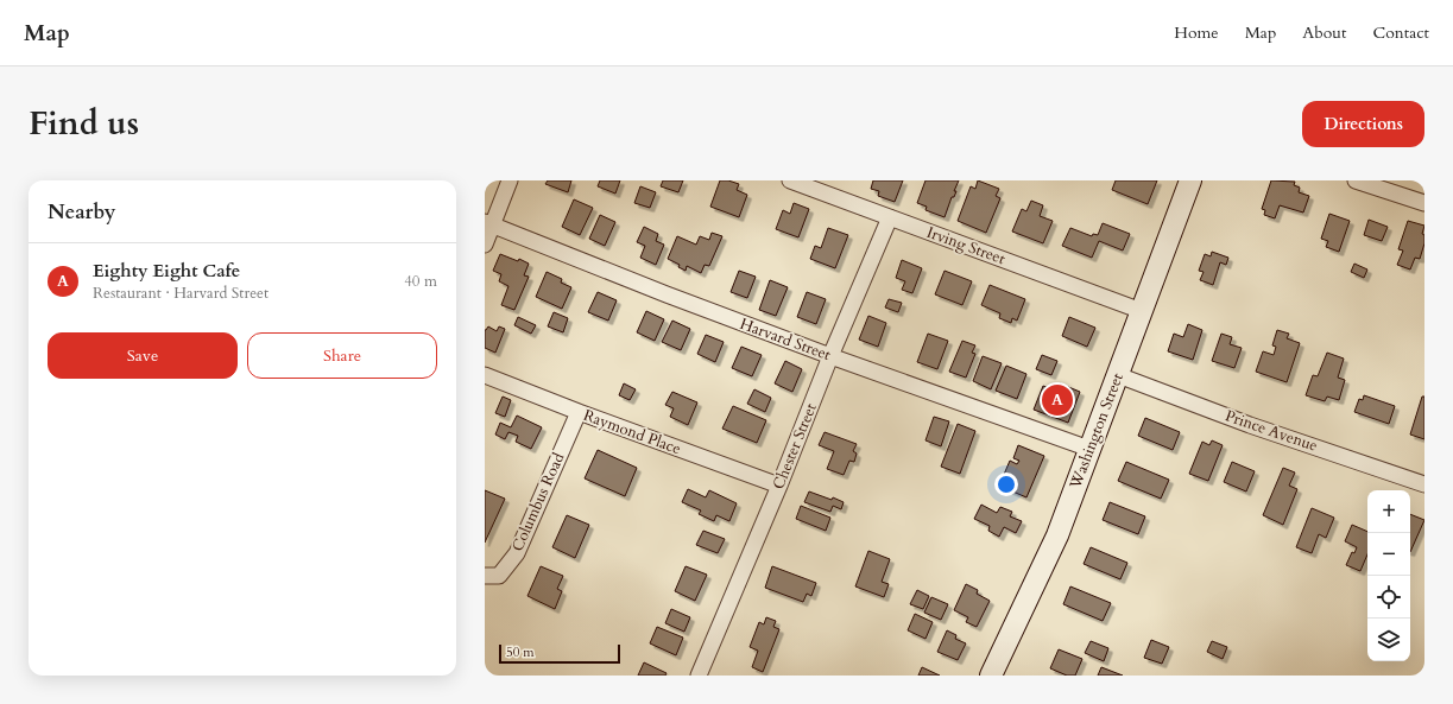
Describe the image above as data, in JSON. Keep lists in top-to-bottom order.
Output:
{
  "streets": {
    "main road": ["Washington Street"],
    "street": [
      "Irving Street",
      "Harvard Street",
      "Prince Avenue",
      "Raymond Place",
      "Chester Street",
      "Columbus Road"
    ]
  },
  "crossings": [
    ["Irving Street", "Washington Street"],
    ["Irving Street", "Chester Street"],
    ["Harvard Street", "Washington Street"],
    ["Harvard Street", "Chester Street"],
    ["Washington Street", "Prince Avenue"],
    ["Raymond Place", "Chester Street"],
    ["Raymond Place", "Columbus Road"]
  ],
  "scale_bar": "50 m",
  "page": {
    "header": "Map",
    "nav": [
      "Home",
      "Map",
      "About",
      "Contact"
    ],
    "title": "Find us",
    "buttons": [
      "Directions",
      ["Save", "Share"]
    ],
    "heading": "Nearby",
    "list": [
      {
        "mark": "A",
        "name": "Eighty Eight Cafe",
        "note": "Restaurant · Harvard Street",
        "value": "40 m"
      }
    ],
    "pins": "A",
    "map_buttons": ["+", "−"],
    "scale": "50 m"
  }
}
